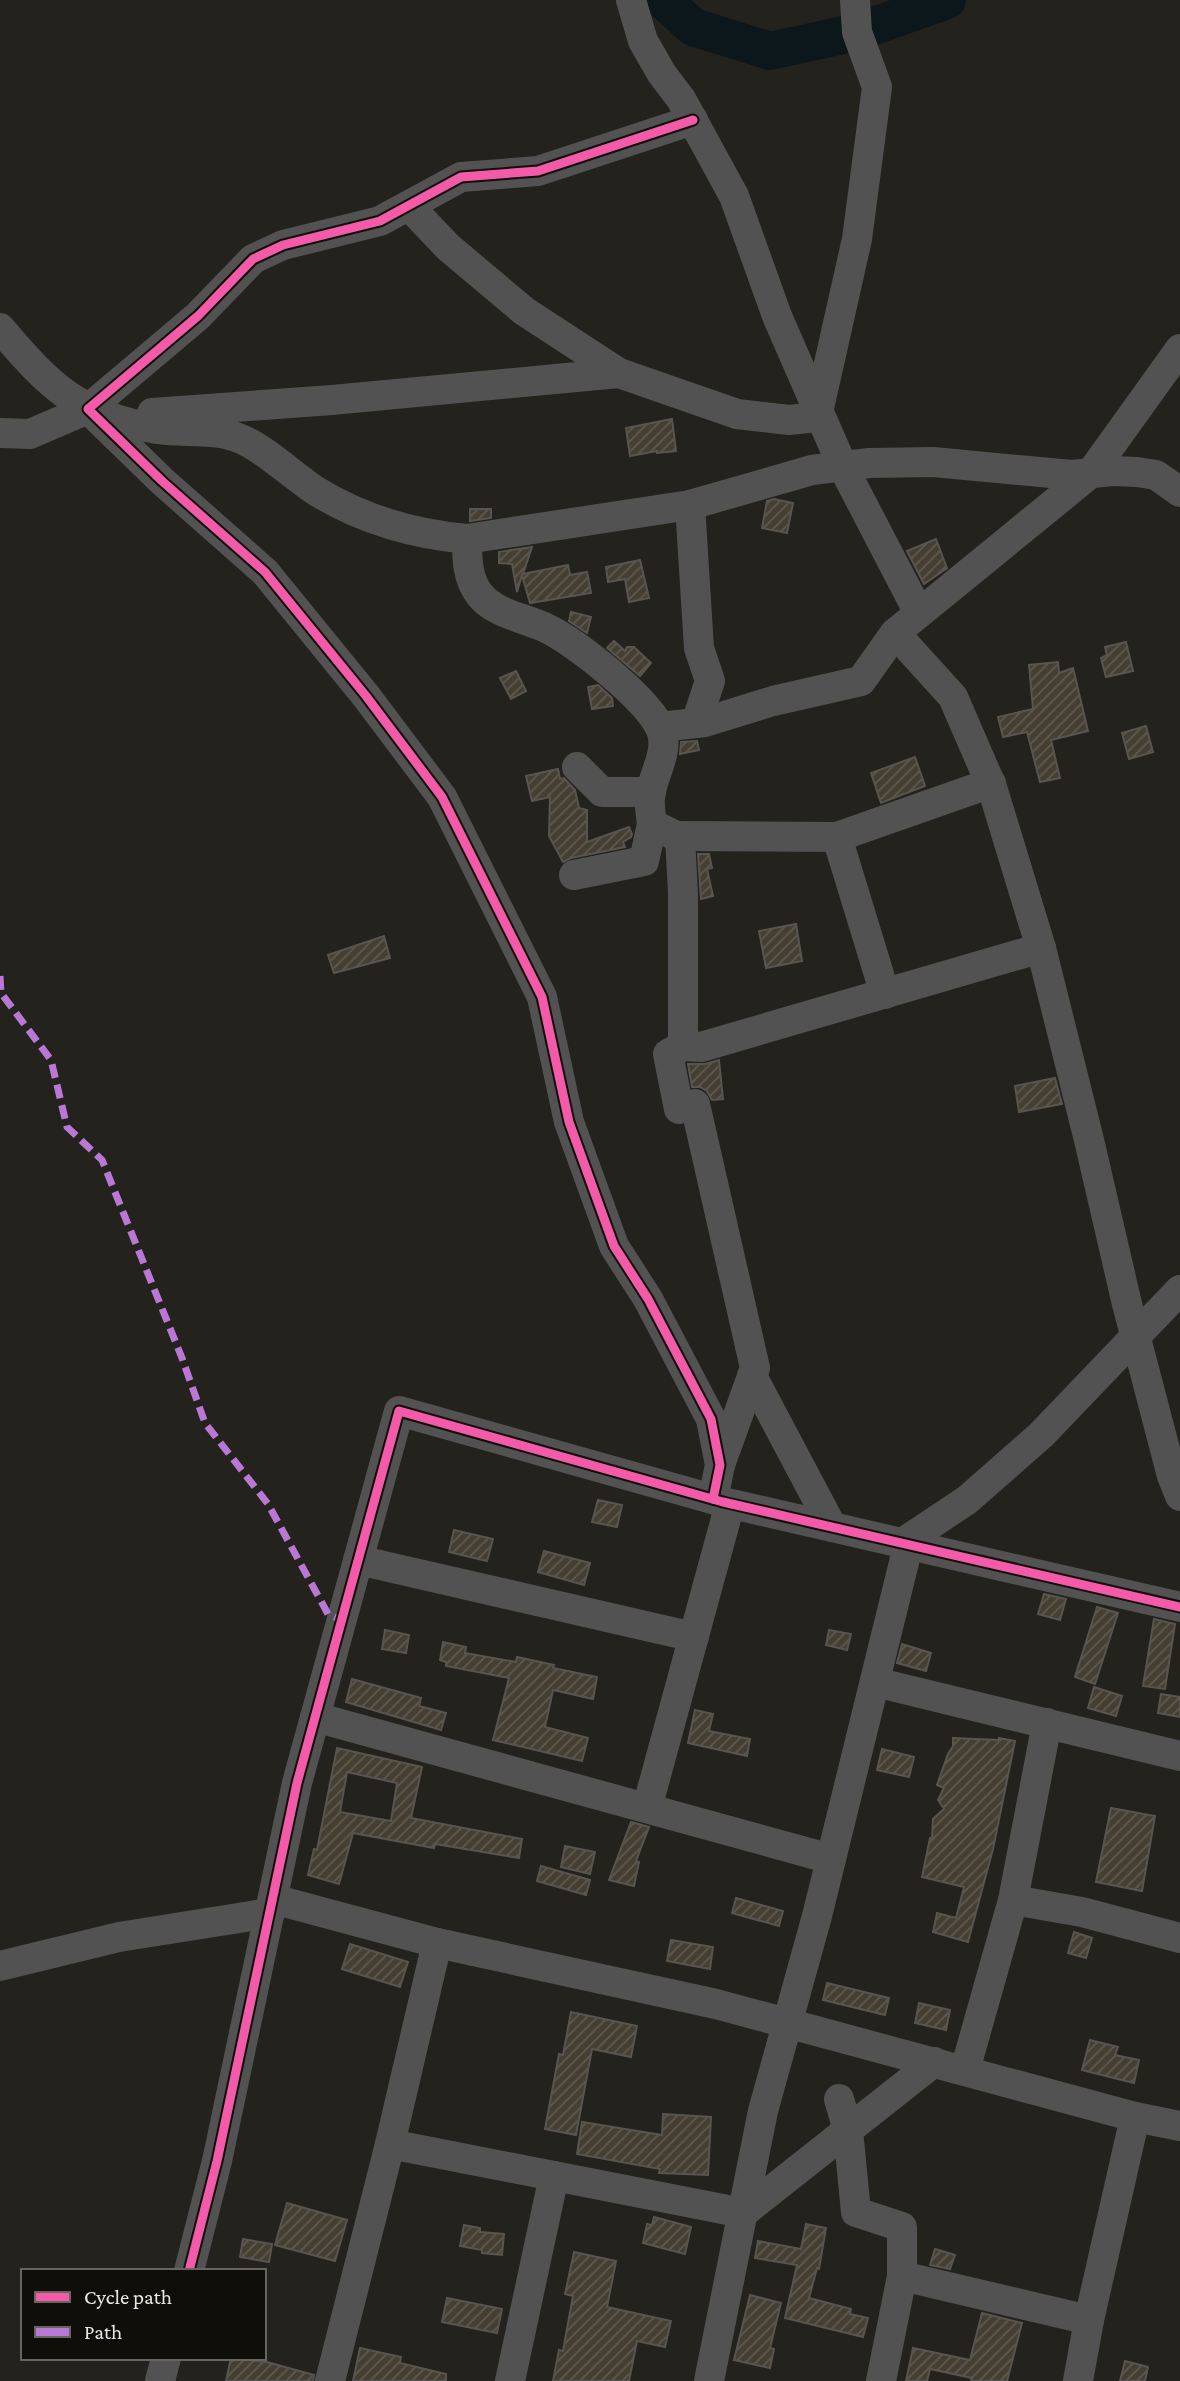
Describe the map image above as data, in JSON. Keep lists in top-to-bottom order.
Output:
{
  "legend": ["Cycle path", "Path"]
}
